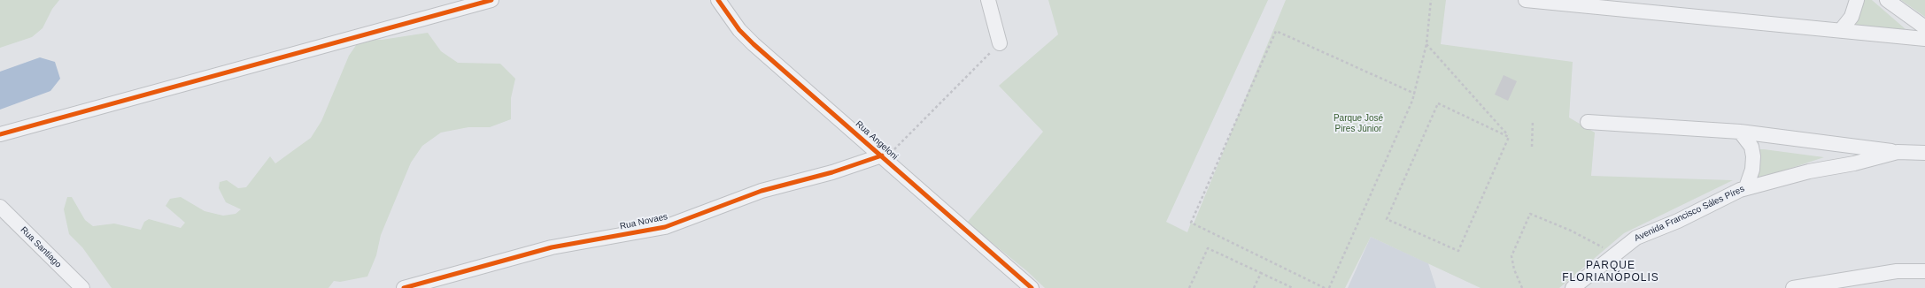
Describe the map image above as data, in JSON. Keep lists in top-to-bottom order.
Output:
{
  "streets": {
    "street": [
      "Rua Angeloni",
      "Avenida Francisco Sáles Píres",
      "Rua Novaes",
      "Rua Santiago"
    ]
  },
  "crossings": [
    ["Rua Angeloni", "Rua Novaes"]
  ],
  "districts": ["PARQUE FLORIANÓPOLIS"],
  "parks": ["Parque José Pires Júnior"]
}
